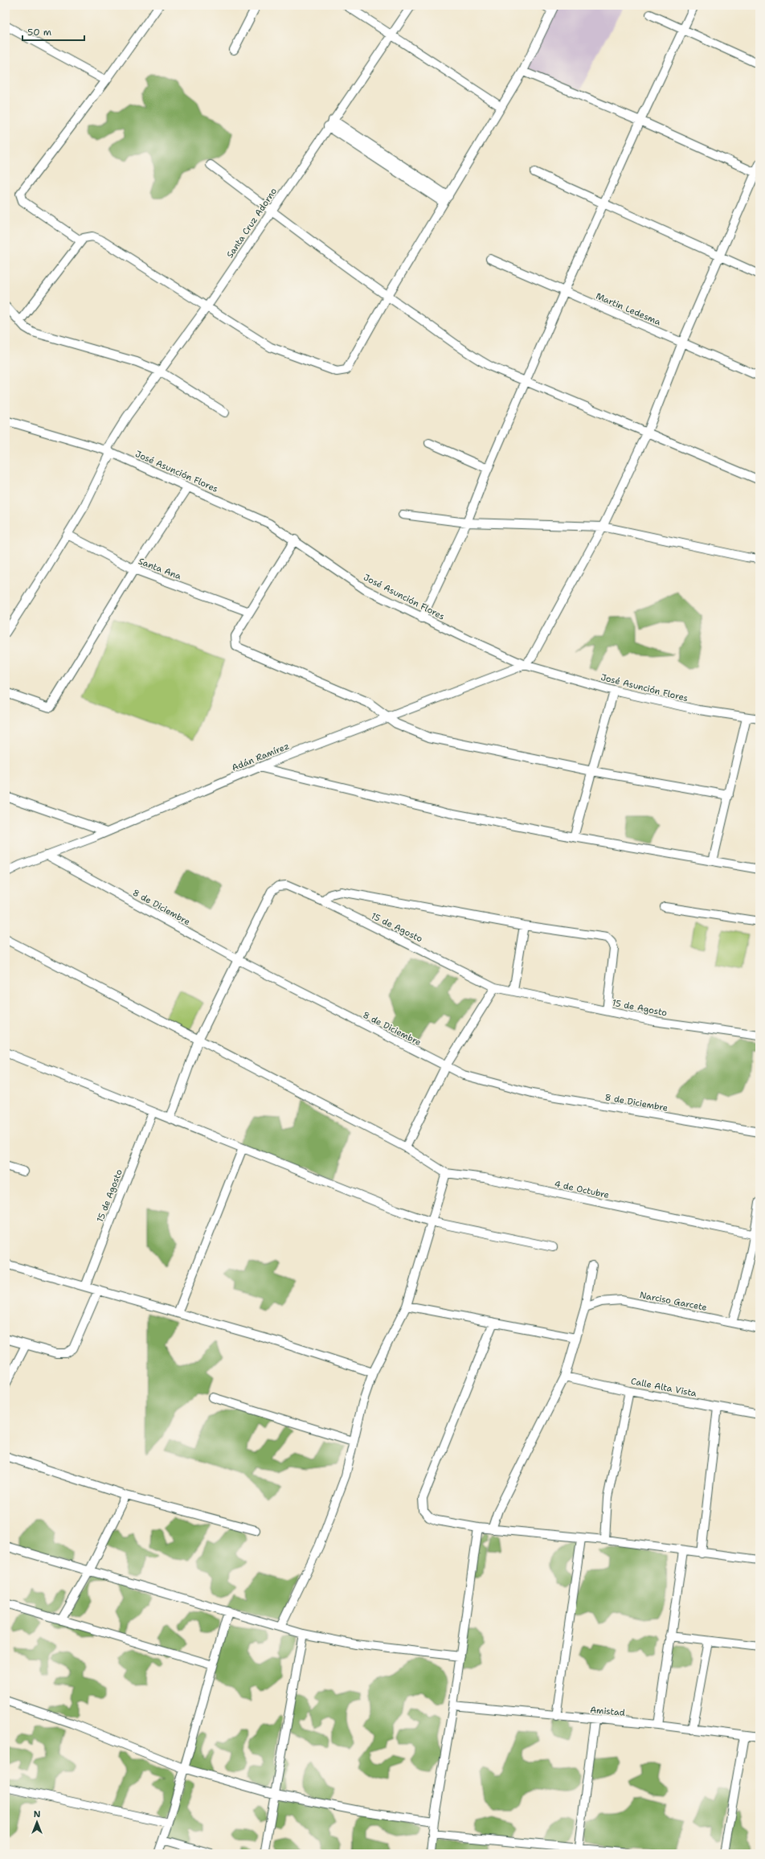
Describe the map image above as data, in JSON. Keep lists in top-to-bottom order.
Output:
{
  "streets": {
    "street": [
      "Santa Cruz Adorno",
      "Martin Ledesma",
      "José Asunción Flores",
      "Santa Ana",
      "Adán Ramírez",
      "8 de Diciembre",
      "15 de Agosto",
      "4 de Octubre",
      "Narciso Garcete",
      "Calle Alta Vista",
      "Amistad"
    ]
  },
  "crossings": [
    ["Santa Cruz Adorno", "José Asunción Flores"],
    ["Santa Cruz Adorno", "Santa Ana"],
    ["José Asunción Flores", "Adán Ramírez"],
    ["Adán Ramírez", "8 de Diciembre"],
    ["8 de Diciembre", "15 de Agosto"],
    ["15 de Agosto", "4 de Octubre"]
  ],
  "scale_bar": "50 m",
  "north": "top"
}
